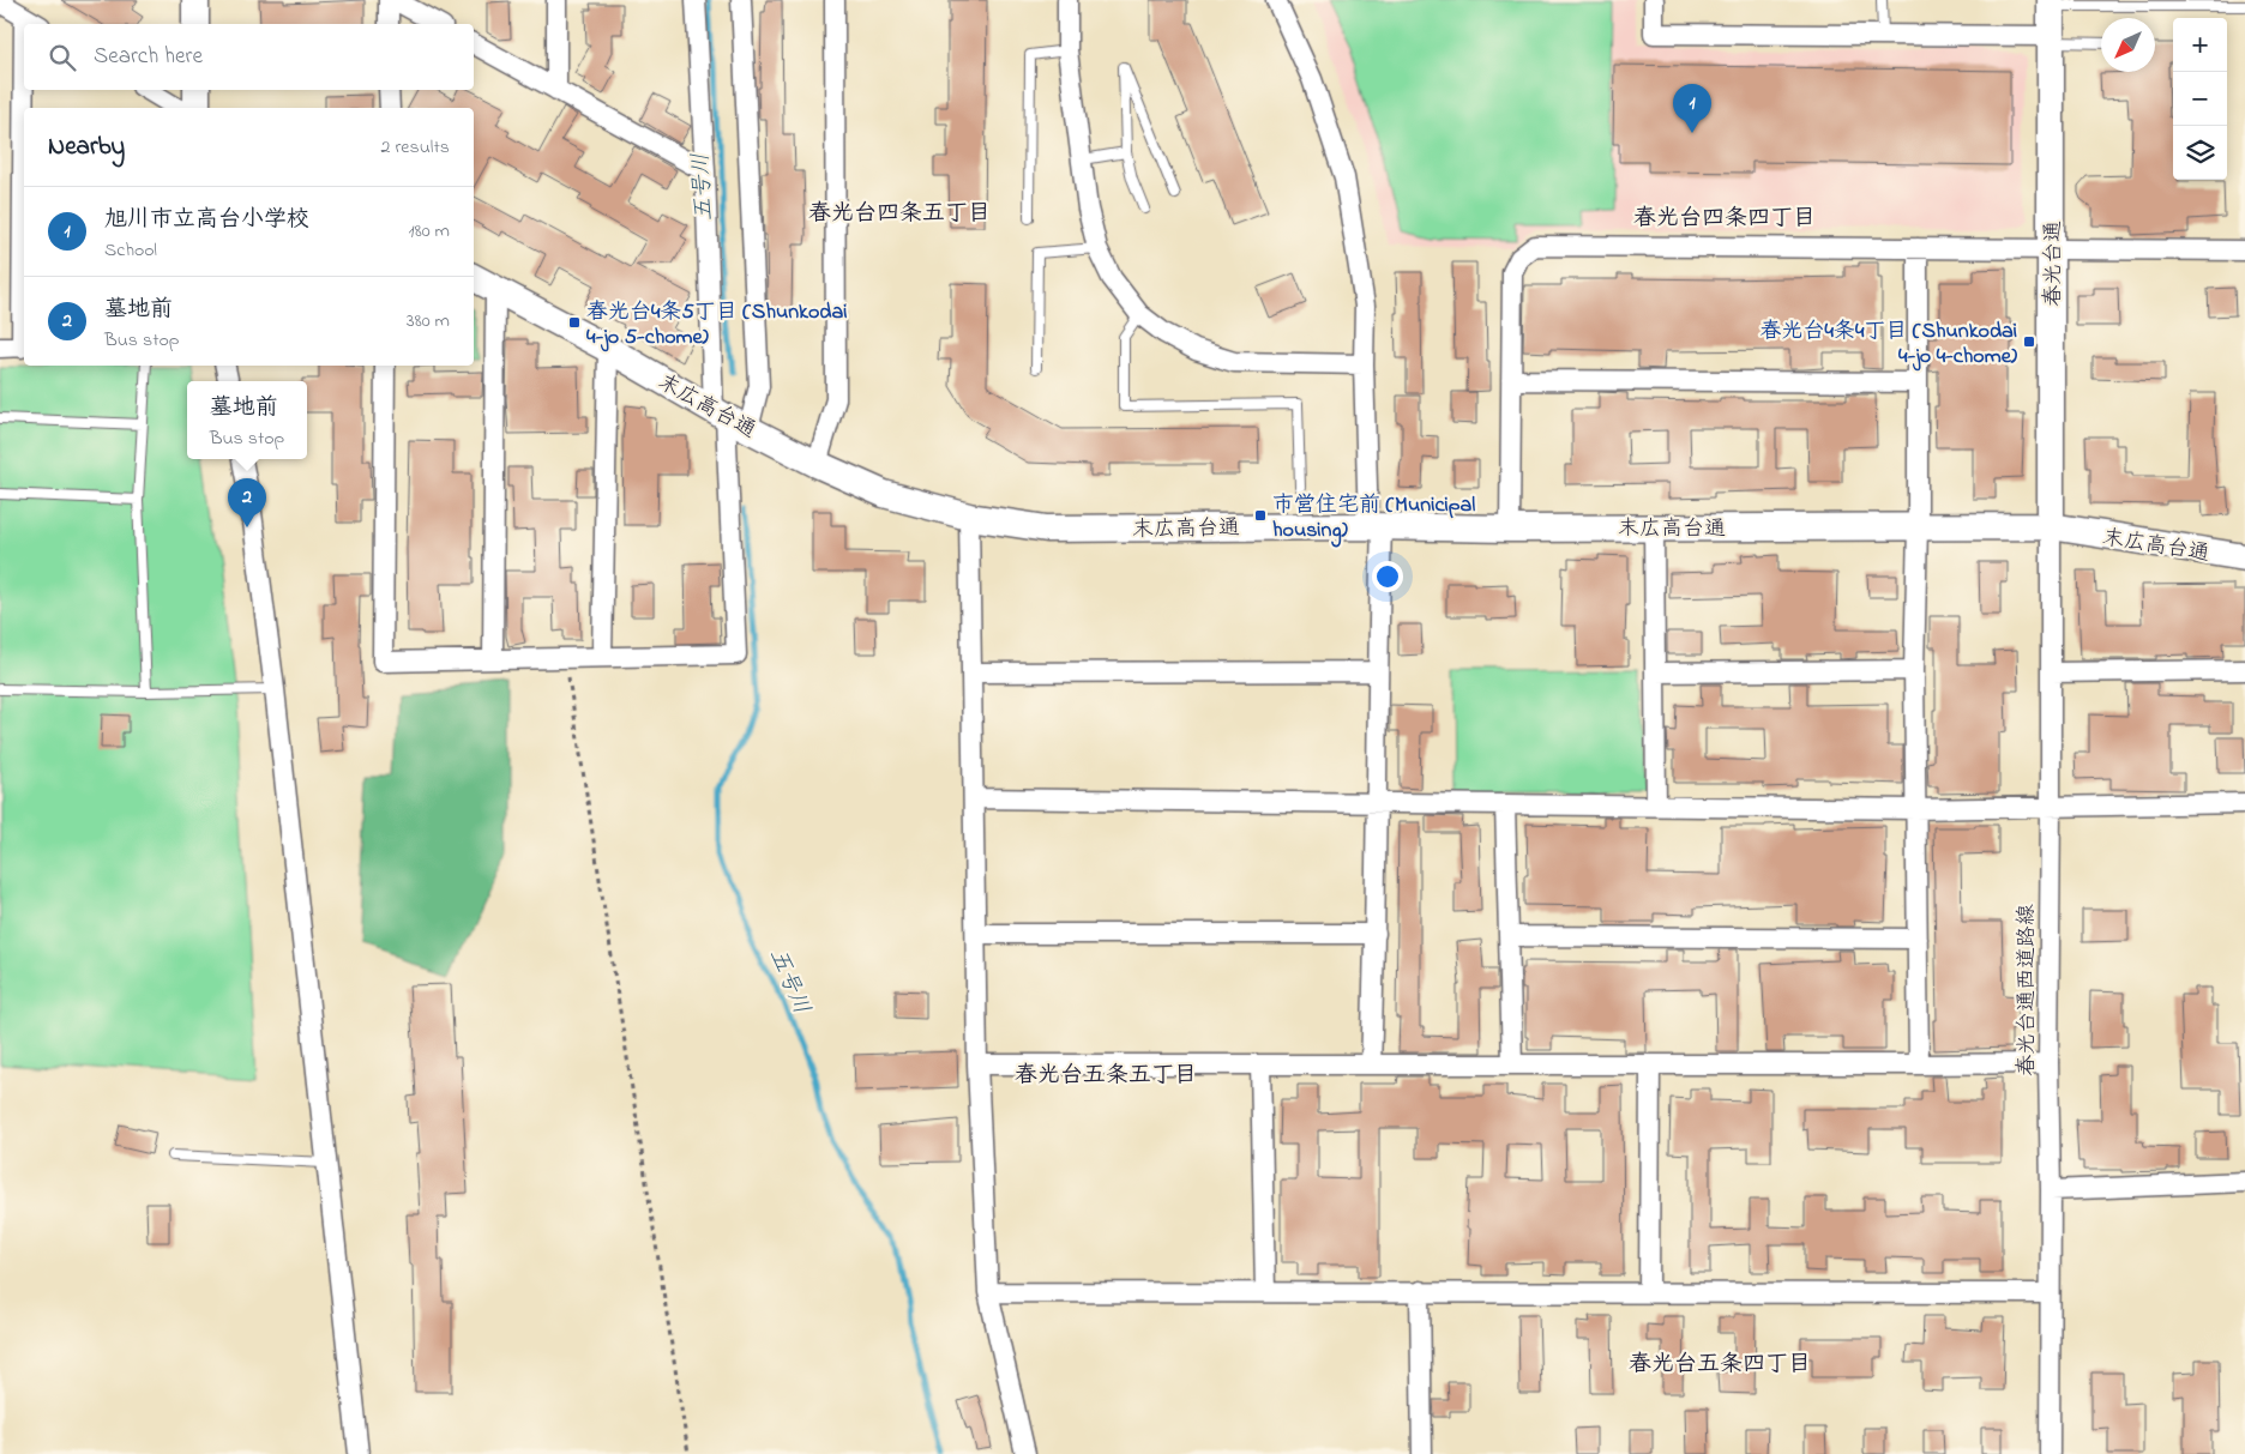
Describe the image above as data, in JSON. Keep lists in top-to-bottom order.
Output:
{
  "streets": {
    "street": ["春光台通", "末広高台通", "春光台通西道路線"]
  },
  "crossings": [
    ["春光台通", "末広高台通"],
    ["春光台通", "春光台通西道路線"],
    ["末広高台通", "春光台通西道路線"]
  ],
  "districts": [
    "春光台四条五丁目",
    "春光台四条四丁目",
    "春光台五条五丁目",
    "春光台五条四丁目"
  ],
  "water": ["五号川"],
  "places": {
    "transit": ["春光台4条5丁目 (Shunkodai 4-jo 5-chome)", "春光台4条4丁目 (Shunkodai 4-jo 4-chome)", "市営住宅前 (Municipal housing)"]
  },
  "north": "bottom left",
  "page": {
    "map_buttons": ["+", "−"],
    "search": "Search here",
    "pins": ["1", "2"],
    "heading": ["Nearby", "2 results"],
    "list": [
      {
        "mark": "1",
        "name": "旭川市立高台小学校",
        "note": "School",
        "value": "180 m"
      },
      {
        "mark": "2",
        "name": "墓地前",
        "note": "Bus stop",
        "value": "380 m"
      }
    ],
    "popup": ["墓地前", "Bus stop"]
  }
}
